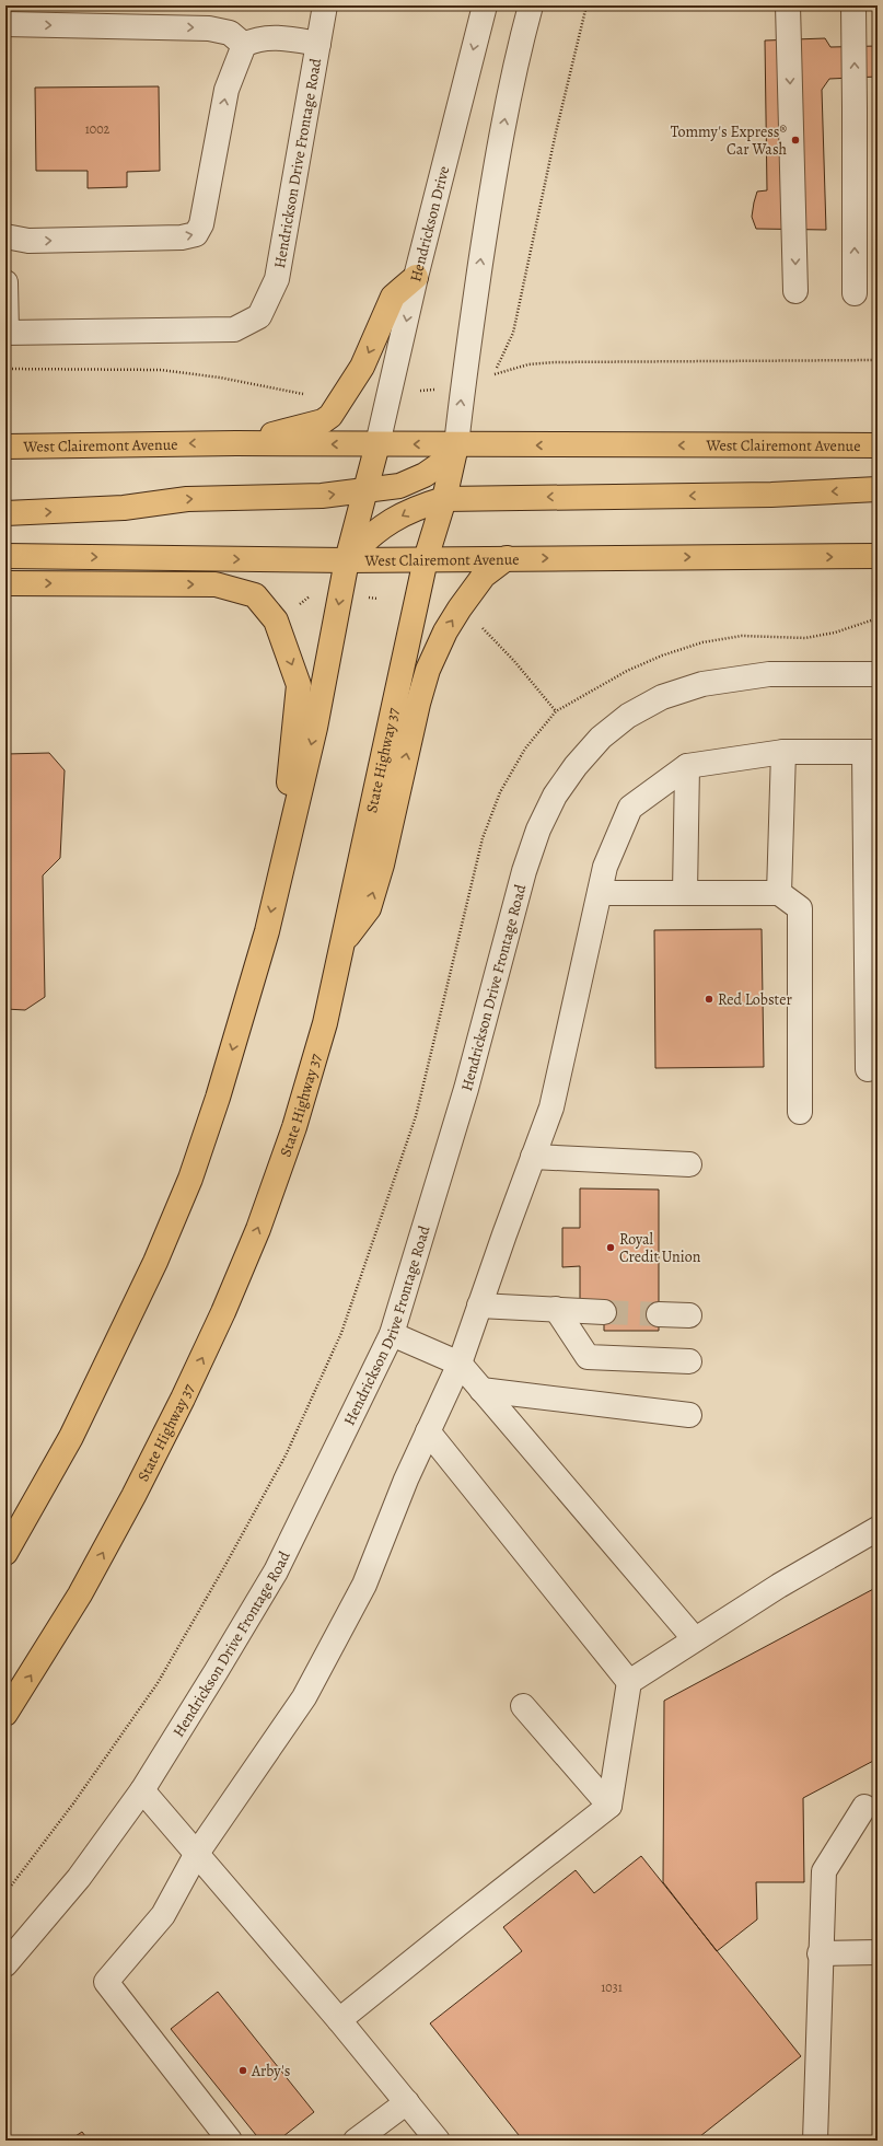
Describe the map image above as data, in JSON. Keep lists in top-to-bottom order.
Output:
{
  "streets": {
    "main road": ["West Clairemont Avenue", "State Highway 37"],
    "street": ["Hendrickson Drive Frontage Road", "Hendrickson Drive"]
  },
  "crossings": [
    ["Hendrickson Drive", "West Clairemont Avenue"],
    ["West Clairemont Avenue", "State Highway 37"]
  ],
  "places": [
    "Tommy's Express® Car Wash",
    "Red Lobster",
    "Royal Credit Union",
    "Arby's"
  ],
  "house_numbers": ["1002", "1031"]
}
